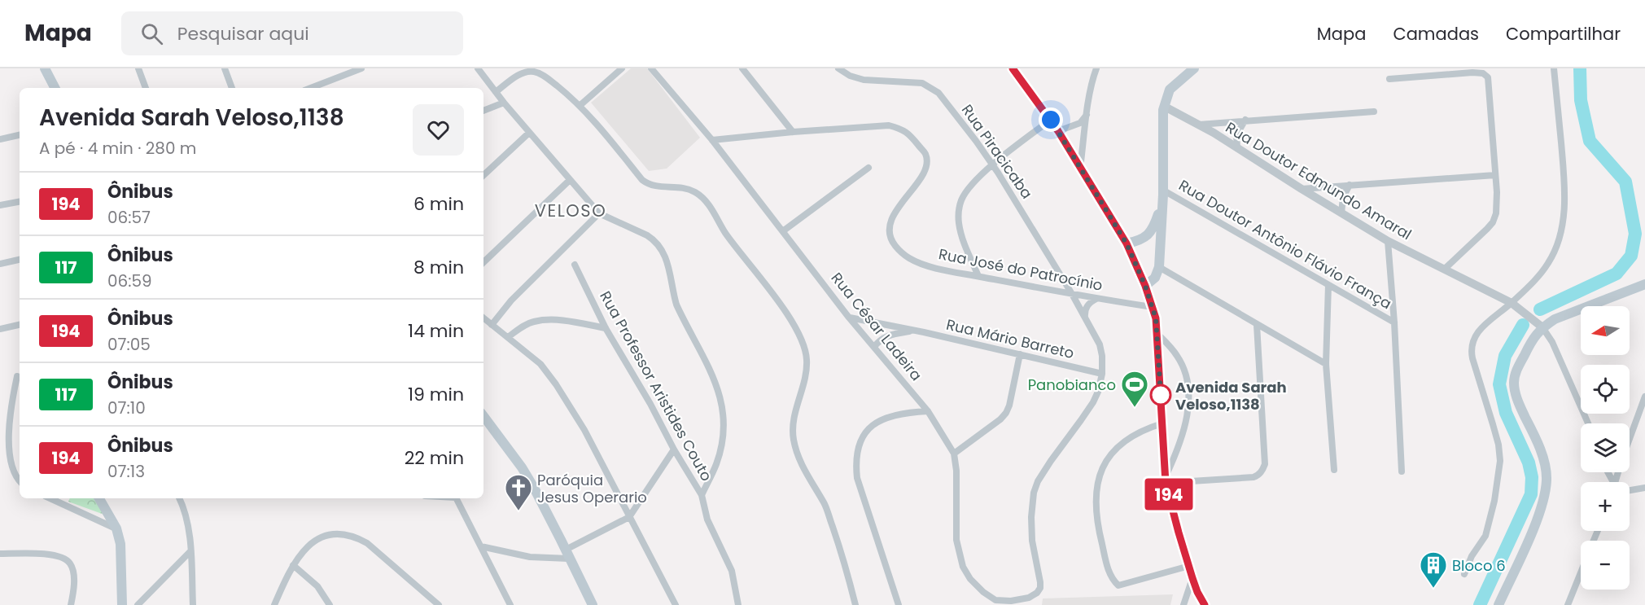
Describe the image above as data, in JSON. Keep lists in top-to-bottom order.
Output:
{
  "streets": {
    "street": [
      "Rua Piracicaba",
      "Rua Doutor Edmundo Amaral",
      "Rua Doutor Antônio Flávio França",
      "Rua José do Patrocínio",
      "Rua César Ladeira",
      "Rua Mário Barreto",
      "Rua Professor Aristides Couto"
    ]
  },
  "crossings": [
    ["Rua Piracicaba", "Rua José do Patrocínio"],
    ["Rua Piracicaba", "Rua César Ladeira"],
    ["Rua Piracicaba", "Rua Mário Barreto"],
    ["Rua José do Patrocínio", "Rua César Ladeira"],
    ["Rua César Ladeira", "Rua Mário Barreto"]
  ],
  "districts": ["VELOSO"],
  "places": {
    "other": ["Avenida Sarah Veloso,1138"],
    "sports": ["Panobianco"],
    "church": ["Paróquia Jesus Operario"],
    "building": ["Bloco 6"]
  },
  "lines": ["bus line 194"],
  "north": "left",
  "page": {
    "header": "Mapa",
    "search": "Pesquisar aqui",
    "nav": ["Mapa", "Camadas", "Compartilhar"],
    "on_map": "194",
    "heading": ["Avenida Sarah Veloso,1138", "A pé · 4 min · 280 m"],
    "list": [
      {
        "mark": "194",
        "name": "Ônibus",
        "note": "06:57",
        "value": "6 min"
      },
      {
        "mark": "117",
        "name": "Ônibus",
        "note": "06:59",
        "value": "8 min"
      },
      {
        "mark": "194",
        "name": "Ônibus",
        "note": "07:05",
        "value": "14 min"
      },
      {
        "mark": "117",
        "name": "Ônibus",
        "note": "07:10",
        "value": "19 min"
      },
      {
        "mark": "194",
        "name": "Ônibus",
        "note": "07:13",
        "value": "22 min"
      }
    ],
    "map_buttons": ["+", "−"]
  }
}
